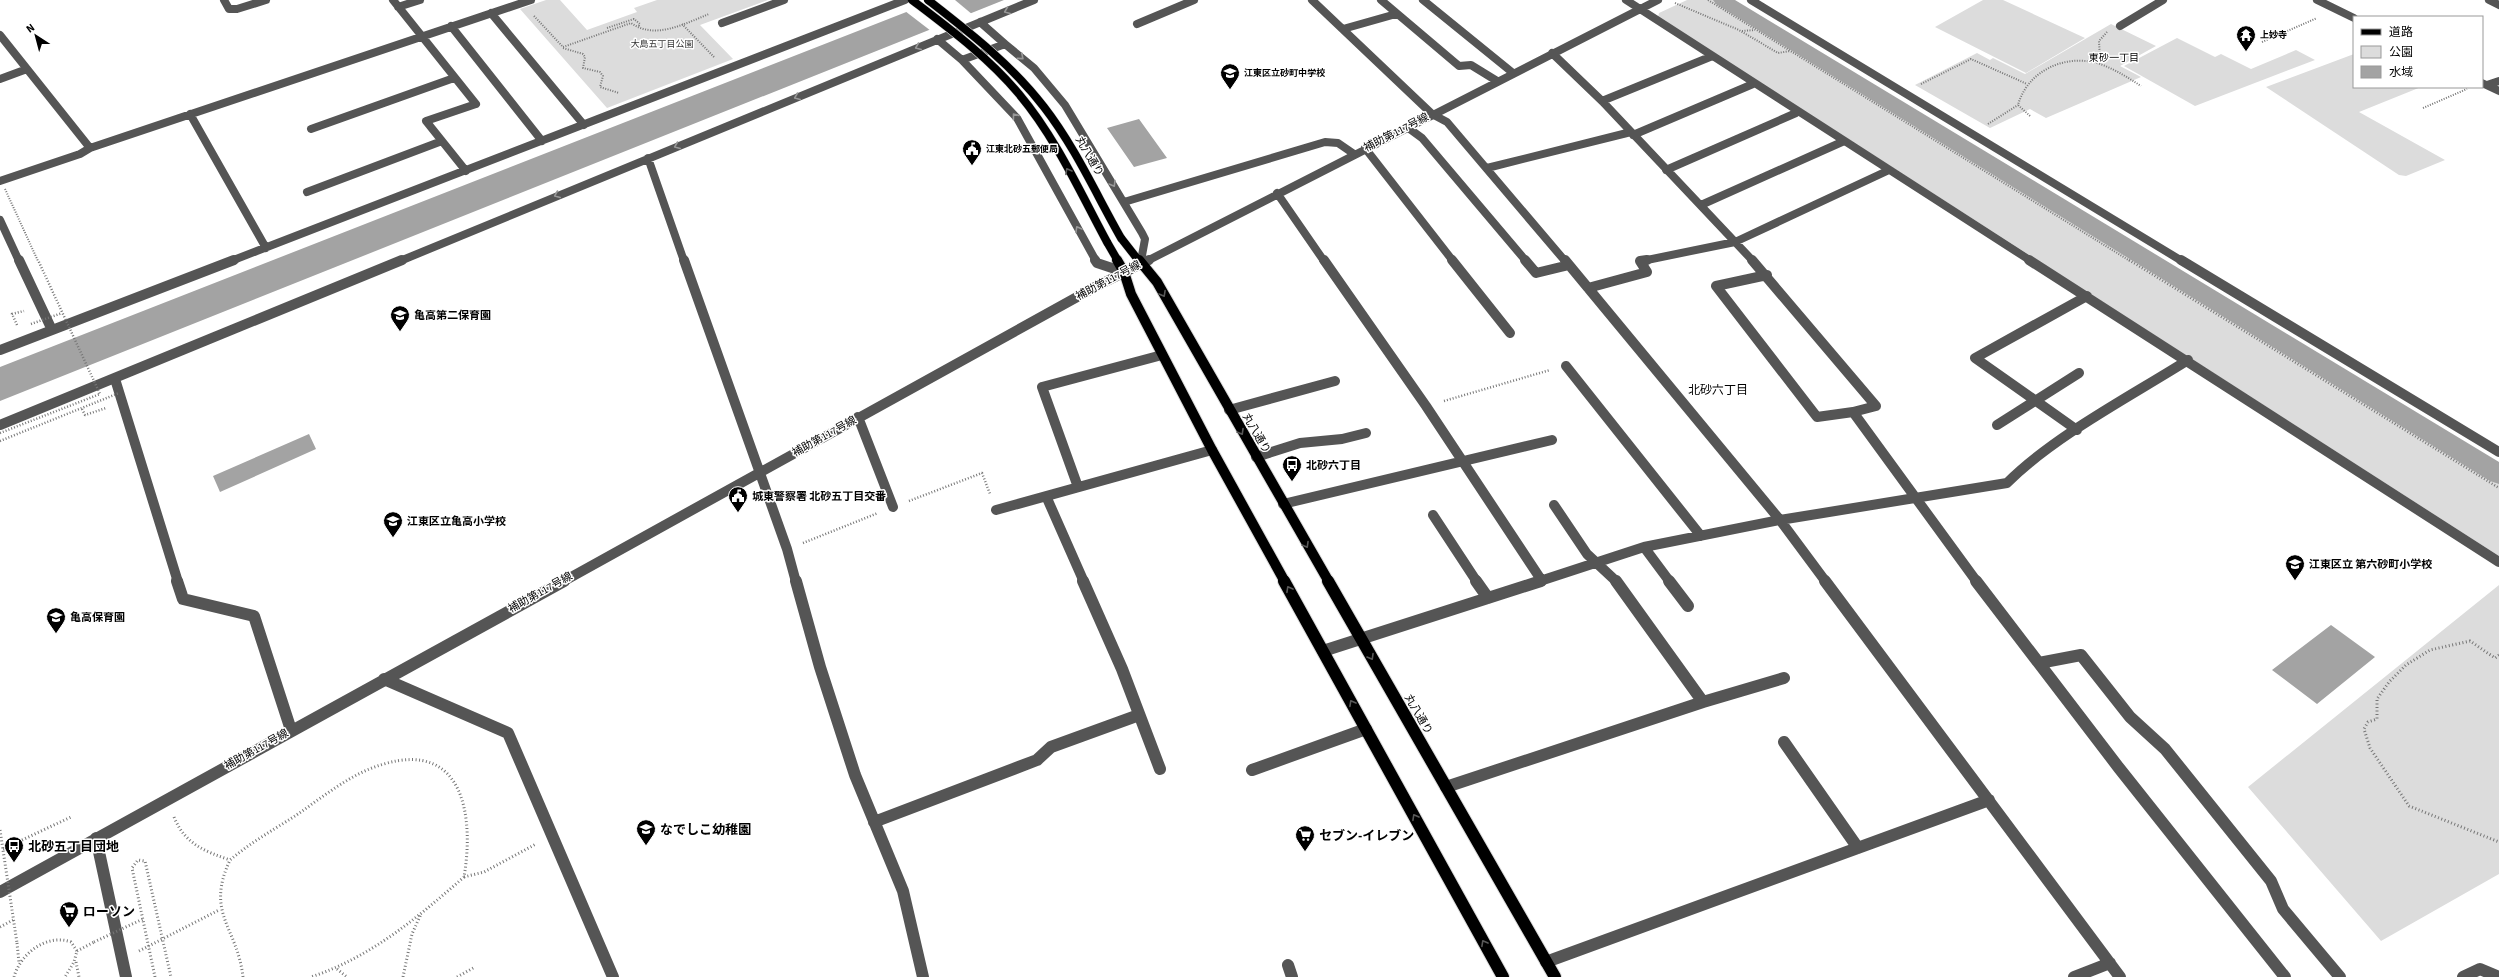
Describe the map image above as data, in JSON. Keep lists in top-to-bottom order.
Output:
{
  "streets": {
    "main road": ["丸八通り"],
    "street": ["補助第117号線"]
  },
  "crossings": [
    ["補助第117号線", "丸八通り"]
  ],
  "districts": ["東砂一丁目", "北砂六丁目"],
  "parks": ["大島五丁目公園"],
  "places": {
    "temple": ["上妙寺"],
    "school or university": [
      "江東区立砂町中学校",
      "亀高第二保育園",
      "江東区立亀高小学校",
      "江東区立 第六砂町小学校",
      "亀高保育園",
      "なでしこ幼稚園"
    ],
    "public building": ["江東北砂五郵便局", "城東警察署 北砂五丁目交番"],
    "bus stop": ["北砂六丁目", "北砂五丁目団地"],
    "supermarket": ["セブン-イレブン", "ローソン"]
  },
  "legend": ["道路", "公園", "水域"],
  "north": "top left"
}
